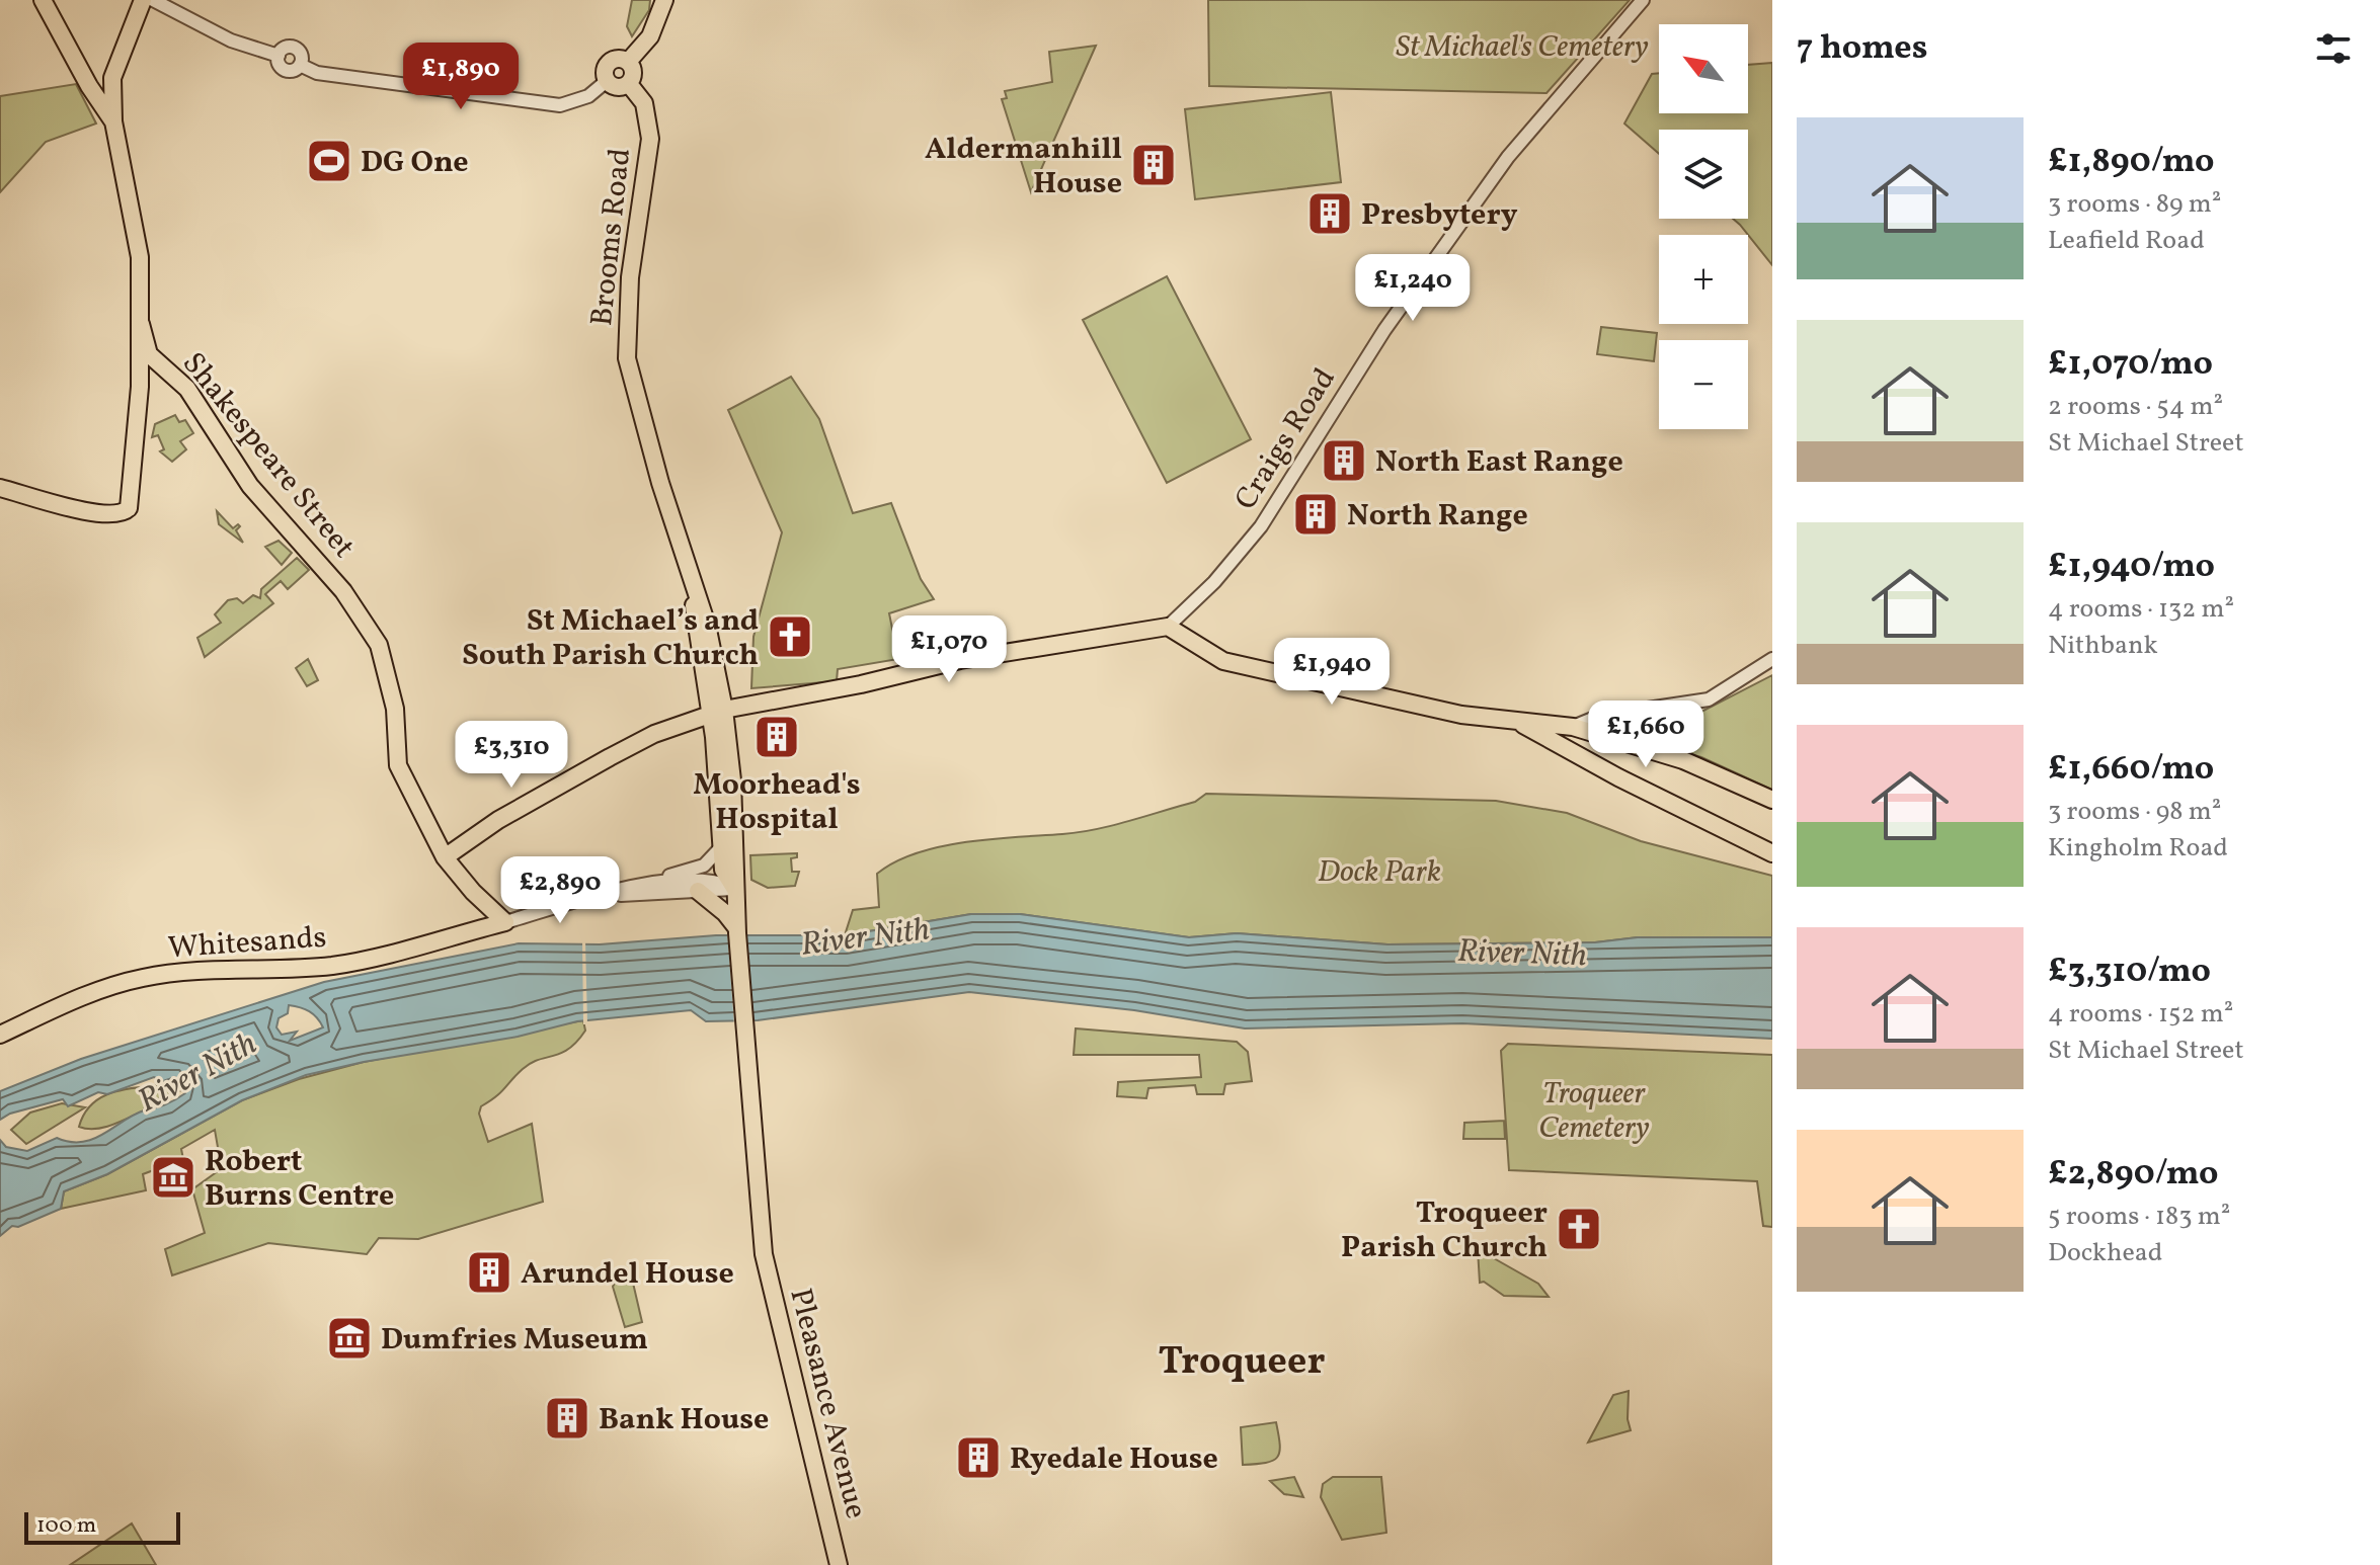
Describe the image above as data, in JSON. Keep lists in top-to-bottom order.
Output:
{
  "streets": {
    "main road": [
      "Brooms Road",
      "Shakespeare Street",
      "Whitesands",
      "Pleasance Avenue"
    ],
    "street": ["Craigs Road"]
  },
  "crossings": [
    ["Brooms Road", "Pleasance Avenue"],
    ["Shakespeare Street", "Whitesands"]
  ],
  "districts": ["Troqueer"],
  "water": ["River Nith"],
  "parks": ["St Michael's Cemetery", "Dock Park", "Troqueer Cemetery"],
  "places": {
    "sports": ["DG One"],
    "building": [
      "Aldermanhill House",
      "Presbytery",
      "North East Range",
      "North Range",
      "Moorhead's Hospital",
      "Arundel House",
      "Bank House",
      "Ryedale House"
    ],
    "church": ["St Michael’s and South Parish Church", "Troqueer Parish Church"],
    "museum": ["Robert Burns Centre", "Dumfries Museum"]
  },
  "scale_bar": "100 m",
  "north": "top left",
  "page": {
    "heading": "7 homes",
    "map_buttons": ["+", "−"],
    "price": [
      "£1,890",
      "£1,240",
      "£1,070",
      "£1,940",
      "£1,660",
      "£3,310",
      "£2,890"
    ],
    "list": [
      {
        "name": "£1,890/mo",
        "note": "3 rooms · 89 m² · Leafield Road"
      },
      {
        "name": "£1,070/mo",
        "note": "2 rooms · 54 m² · St Michael Street"
      },
      {
        "name": "£1,940/mo",
        "note": "4 rooms · 132 m² · Nithbank"
      },
      {
        "name": "£1,660/mo",
        "note": "3 rooms · 98 m² · Kingholm Road"
      },
      {
        "name": "£3,310/mo",
        "note": "4 rooms · 152 m² · St Michael Street"
      },
      {
        "name": "£2,890/mo",
        "note": "5 rooms · 183 m² · Dockhead"
      }
    ],
    "scale": "100 m"
  }
}
